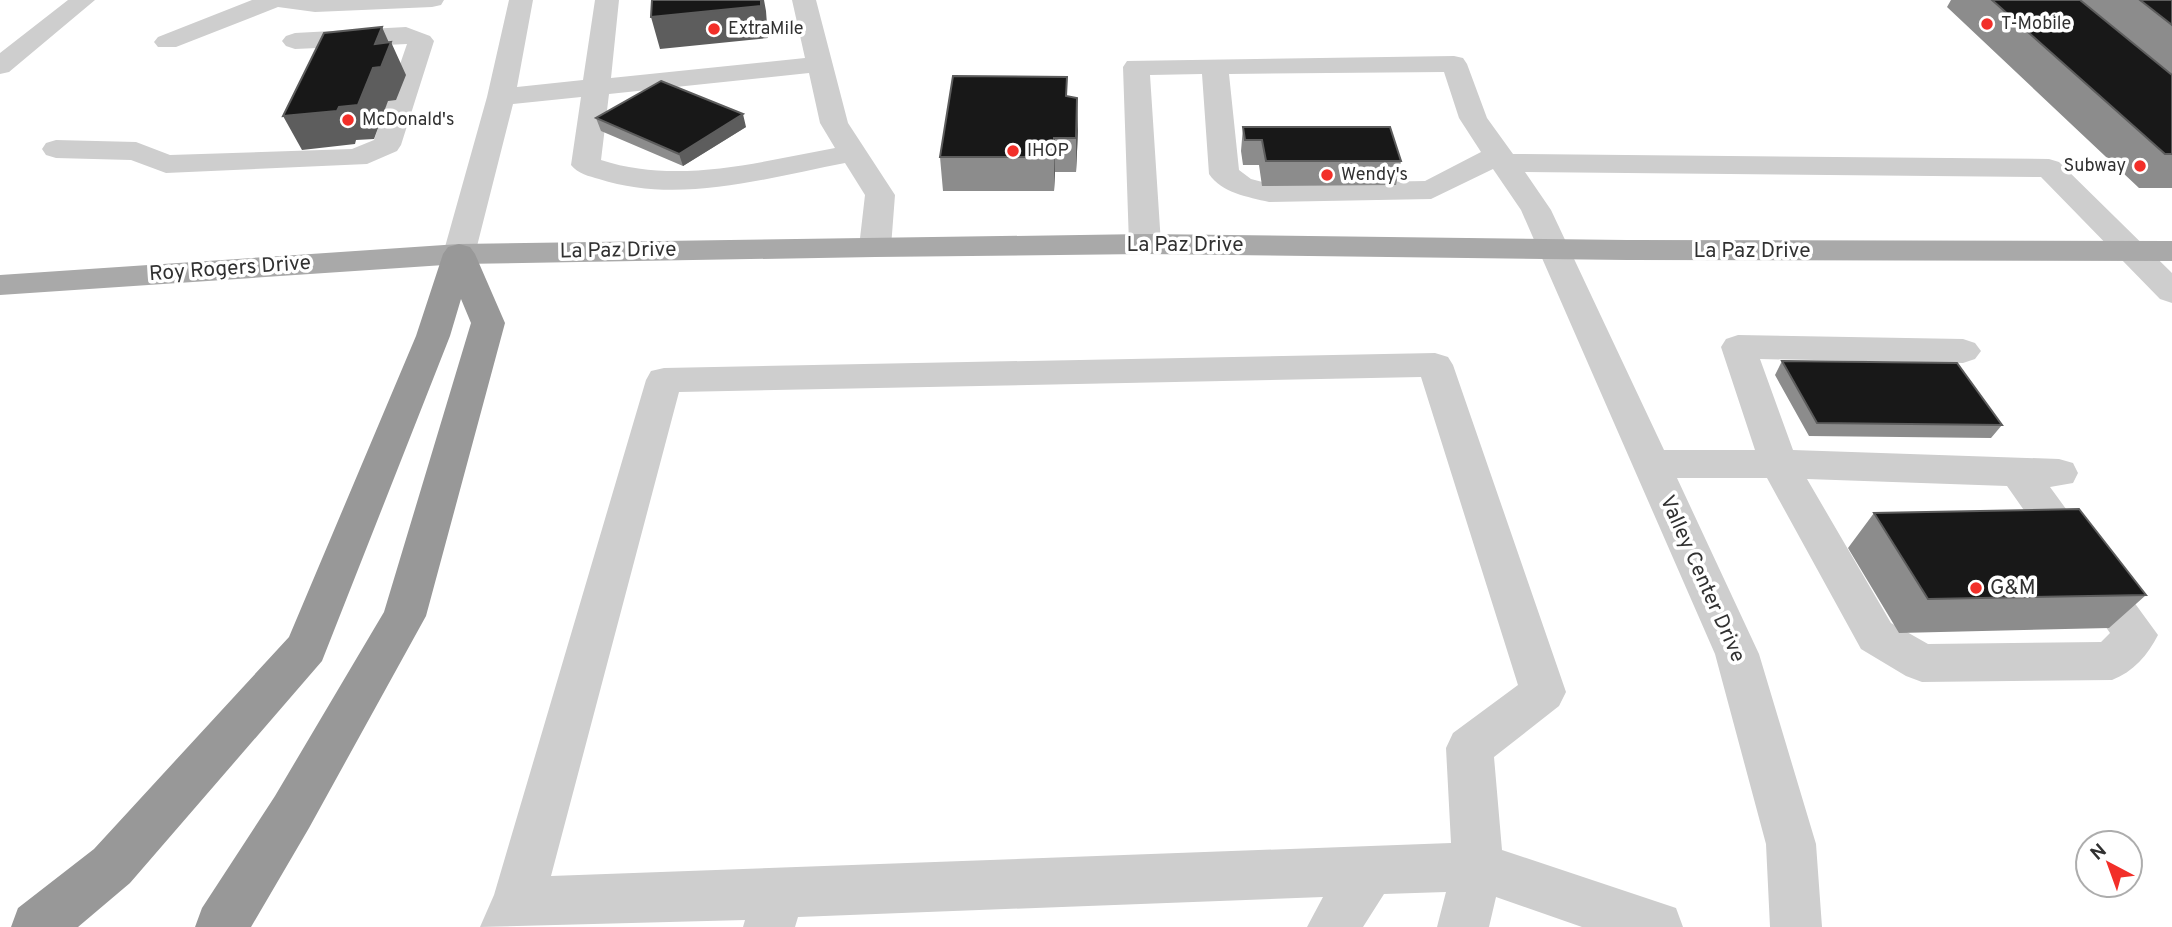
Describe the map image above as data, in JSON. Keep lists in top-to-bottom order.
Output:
{
  "streets": {
    "main road": ["La Paz Drive", "Roy Rogers Drive"],
    "street": ["Valley Center Drive"]
  },
  "crossings": [
    ["La Paz Drive", "Roy Rogers Drive"],
    ["La Paz Drive", "Valley Center Drive"]
  ],
  "places": [
    "T-Mobile",
    "ExtraMile",
    "McDonald's",
    "IHOP",
    "Subway",
    "Wendy's",
    "G&M"
  ],
  "north": "top left"
}
